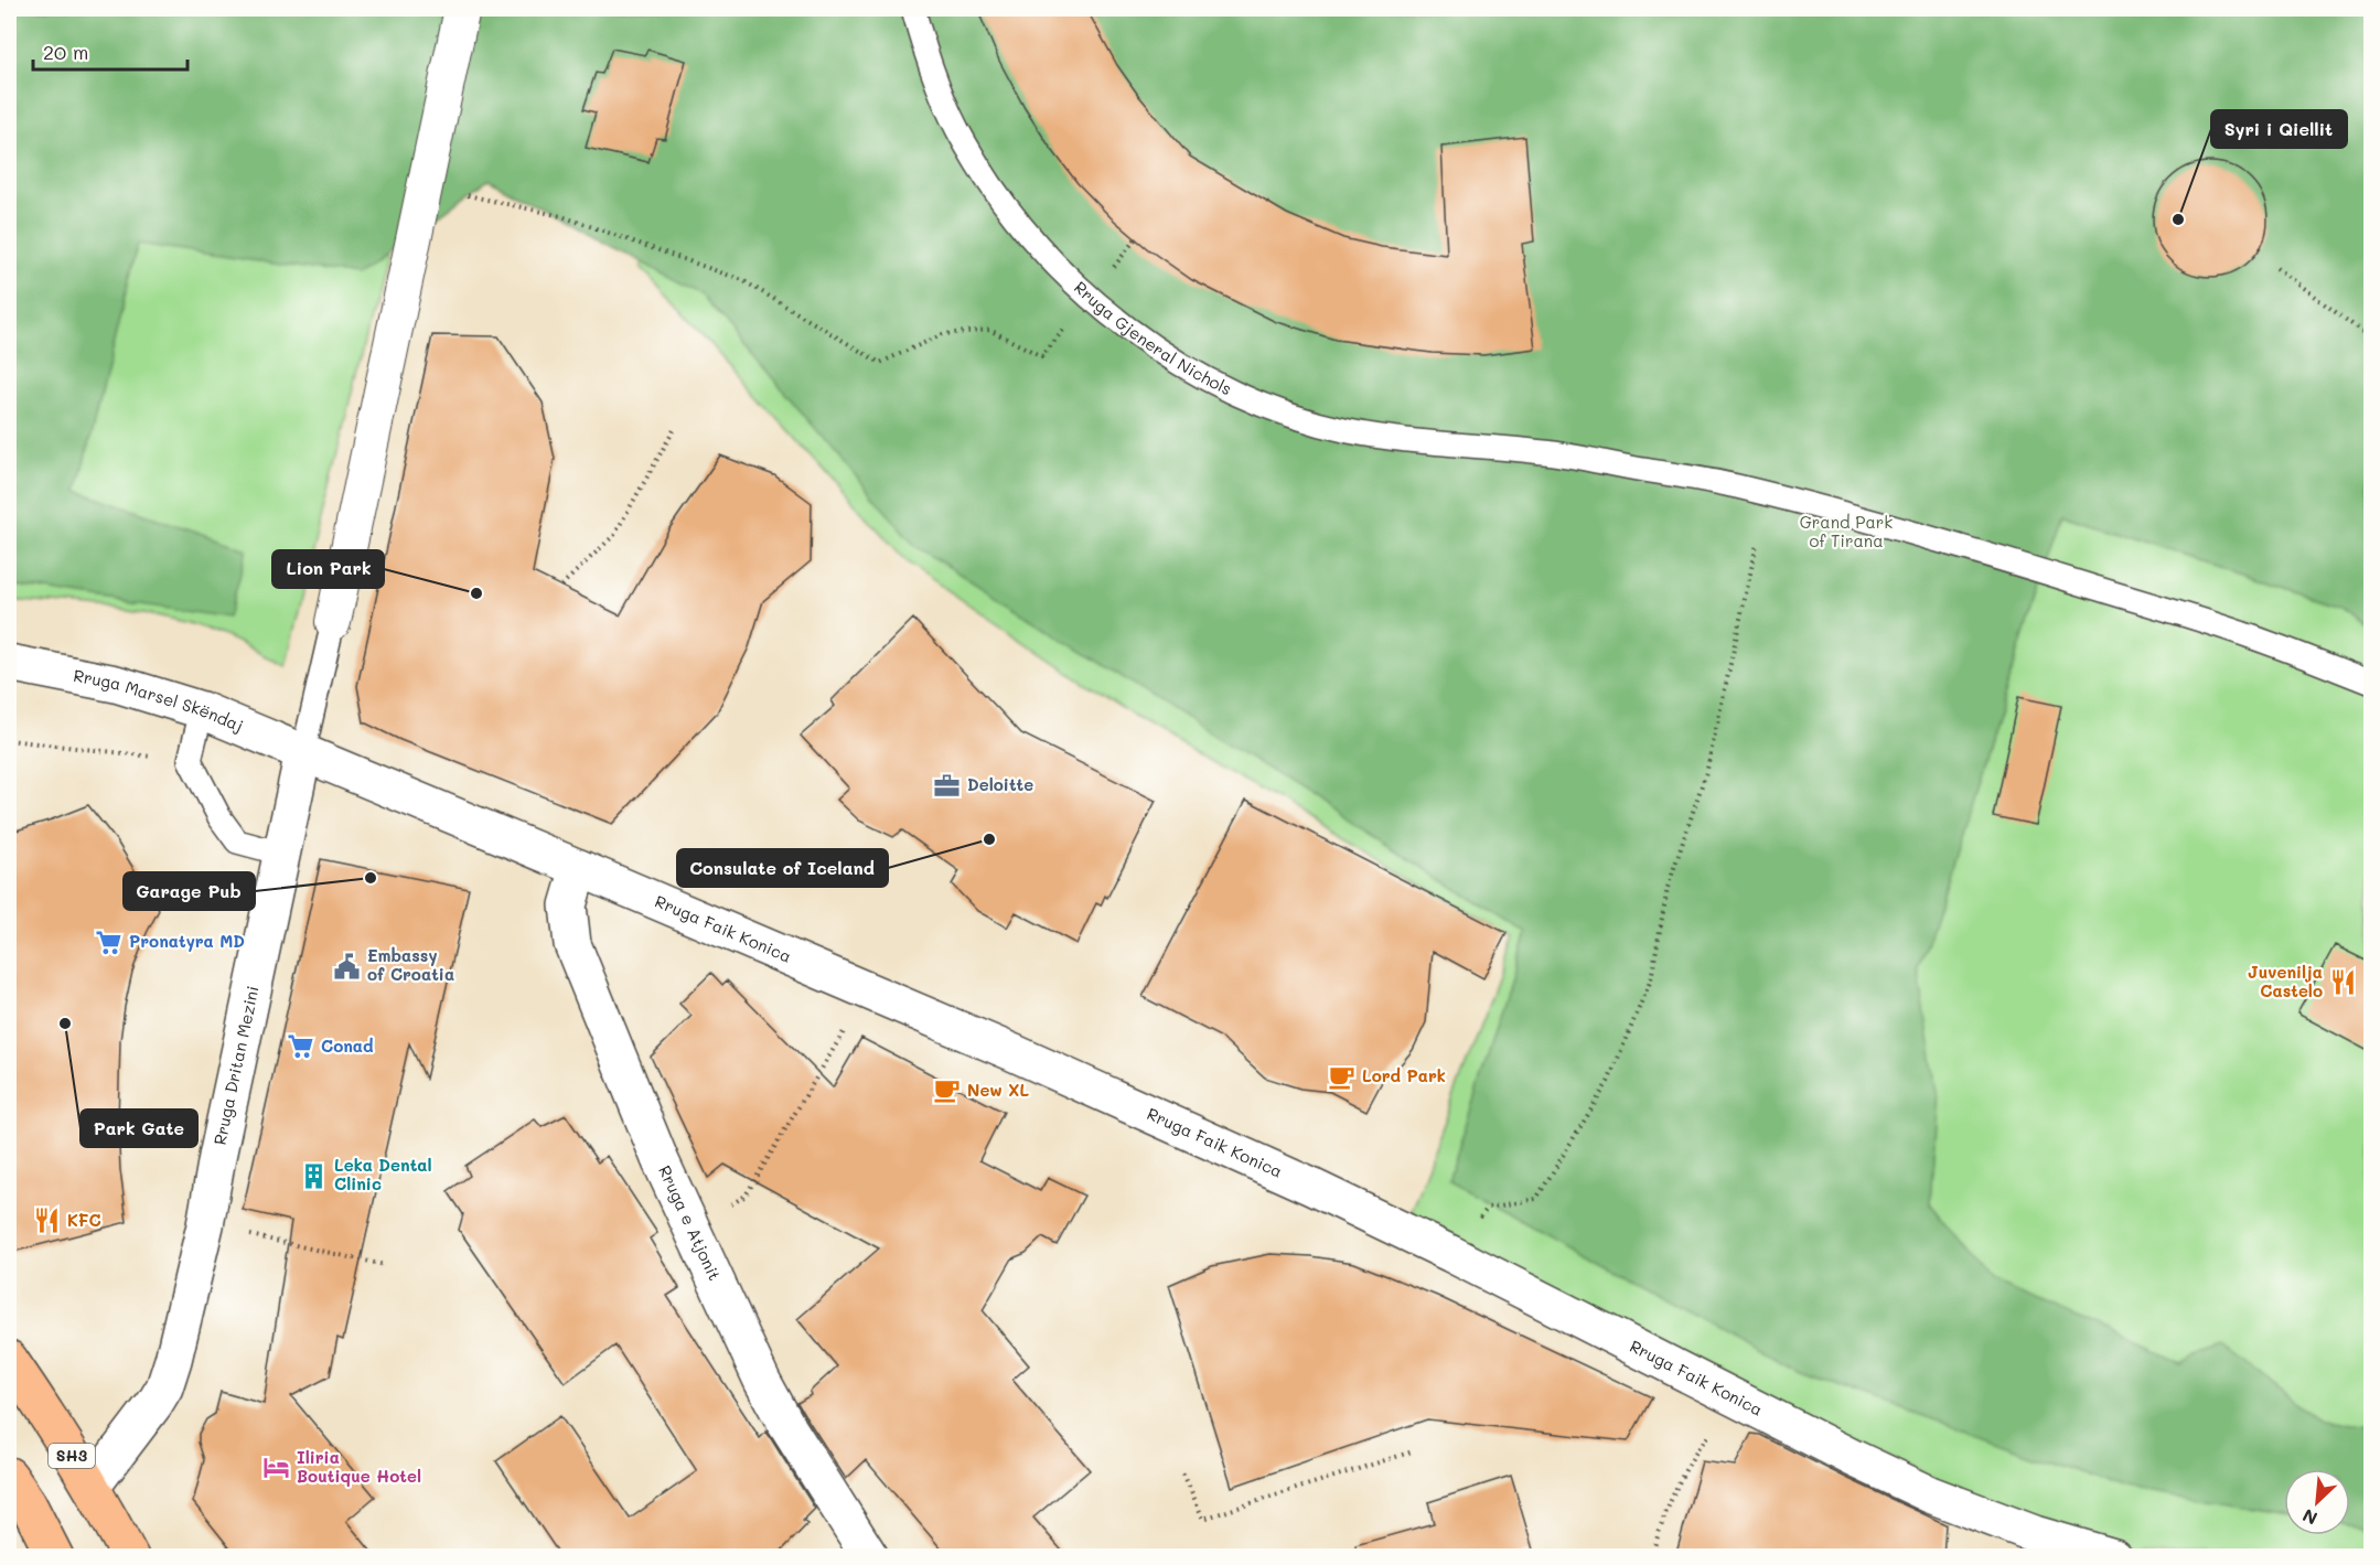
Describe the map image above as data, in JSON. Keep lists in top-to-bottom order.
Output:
{
  "streets": {
    "main road": ["SH3"],
    "street": [
      "Rruga Marsel Skëndaj",
      "Rruga Faik Konica",
      "Rruga Dritan Mezini",
      "Rruga e Atjonit"
    ],
    "lane": ["Rruga Gjeneral Nichols"]
  },
  "crossings": [
    ["Rruga Marsel Skëndaj", "Rruga Faik Konica"],
    ["Rruga Marsel Skëndaj", "Rruga Dritan Mezini"],
    ["Rruga Faik Konica", "Rruga Dritan Mezini"],
    ["Rruga Faik Konica", "Rruga e Atjonit"],
    ["Rruga Dritan Mezini", "SH3"]
  ],
  "parks": ["Grand Park of Tirana"],
  "places": {
    "other": [
      "Syri i Qiellit",
      "Lion Park",
      "Consulate of Iceland",
      "Garage Pub",
      "Park Gate"
    ],
    "office": ["Deloitte"],
    "supermarket": ["Pronatyra MD", "Conad"],
    "public building": ["Embassy of Croatia"],
    "restaurant": ["Juvenilja Castelo", "KFC"],
    "cafe": ["Lord Park", "New XL"],
    "building": ["Leka Dental Clinic"],
    "hotel": ["Iliria Boutique Hotel"]
  },
  "scale_bar": "20 m",
  "north": "bottom left"
}
